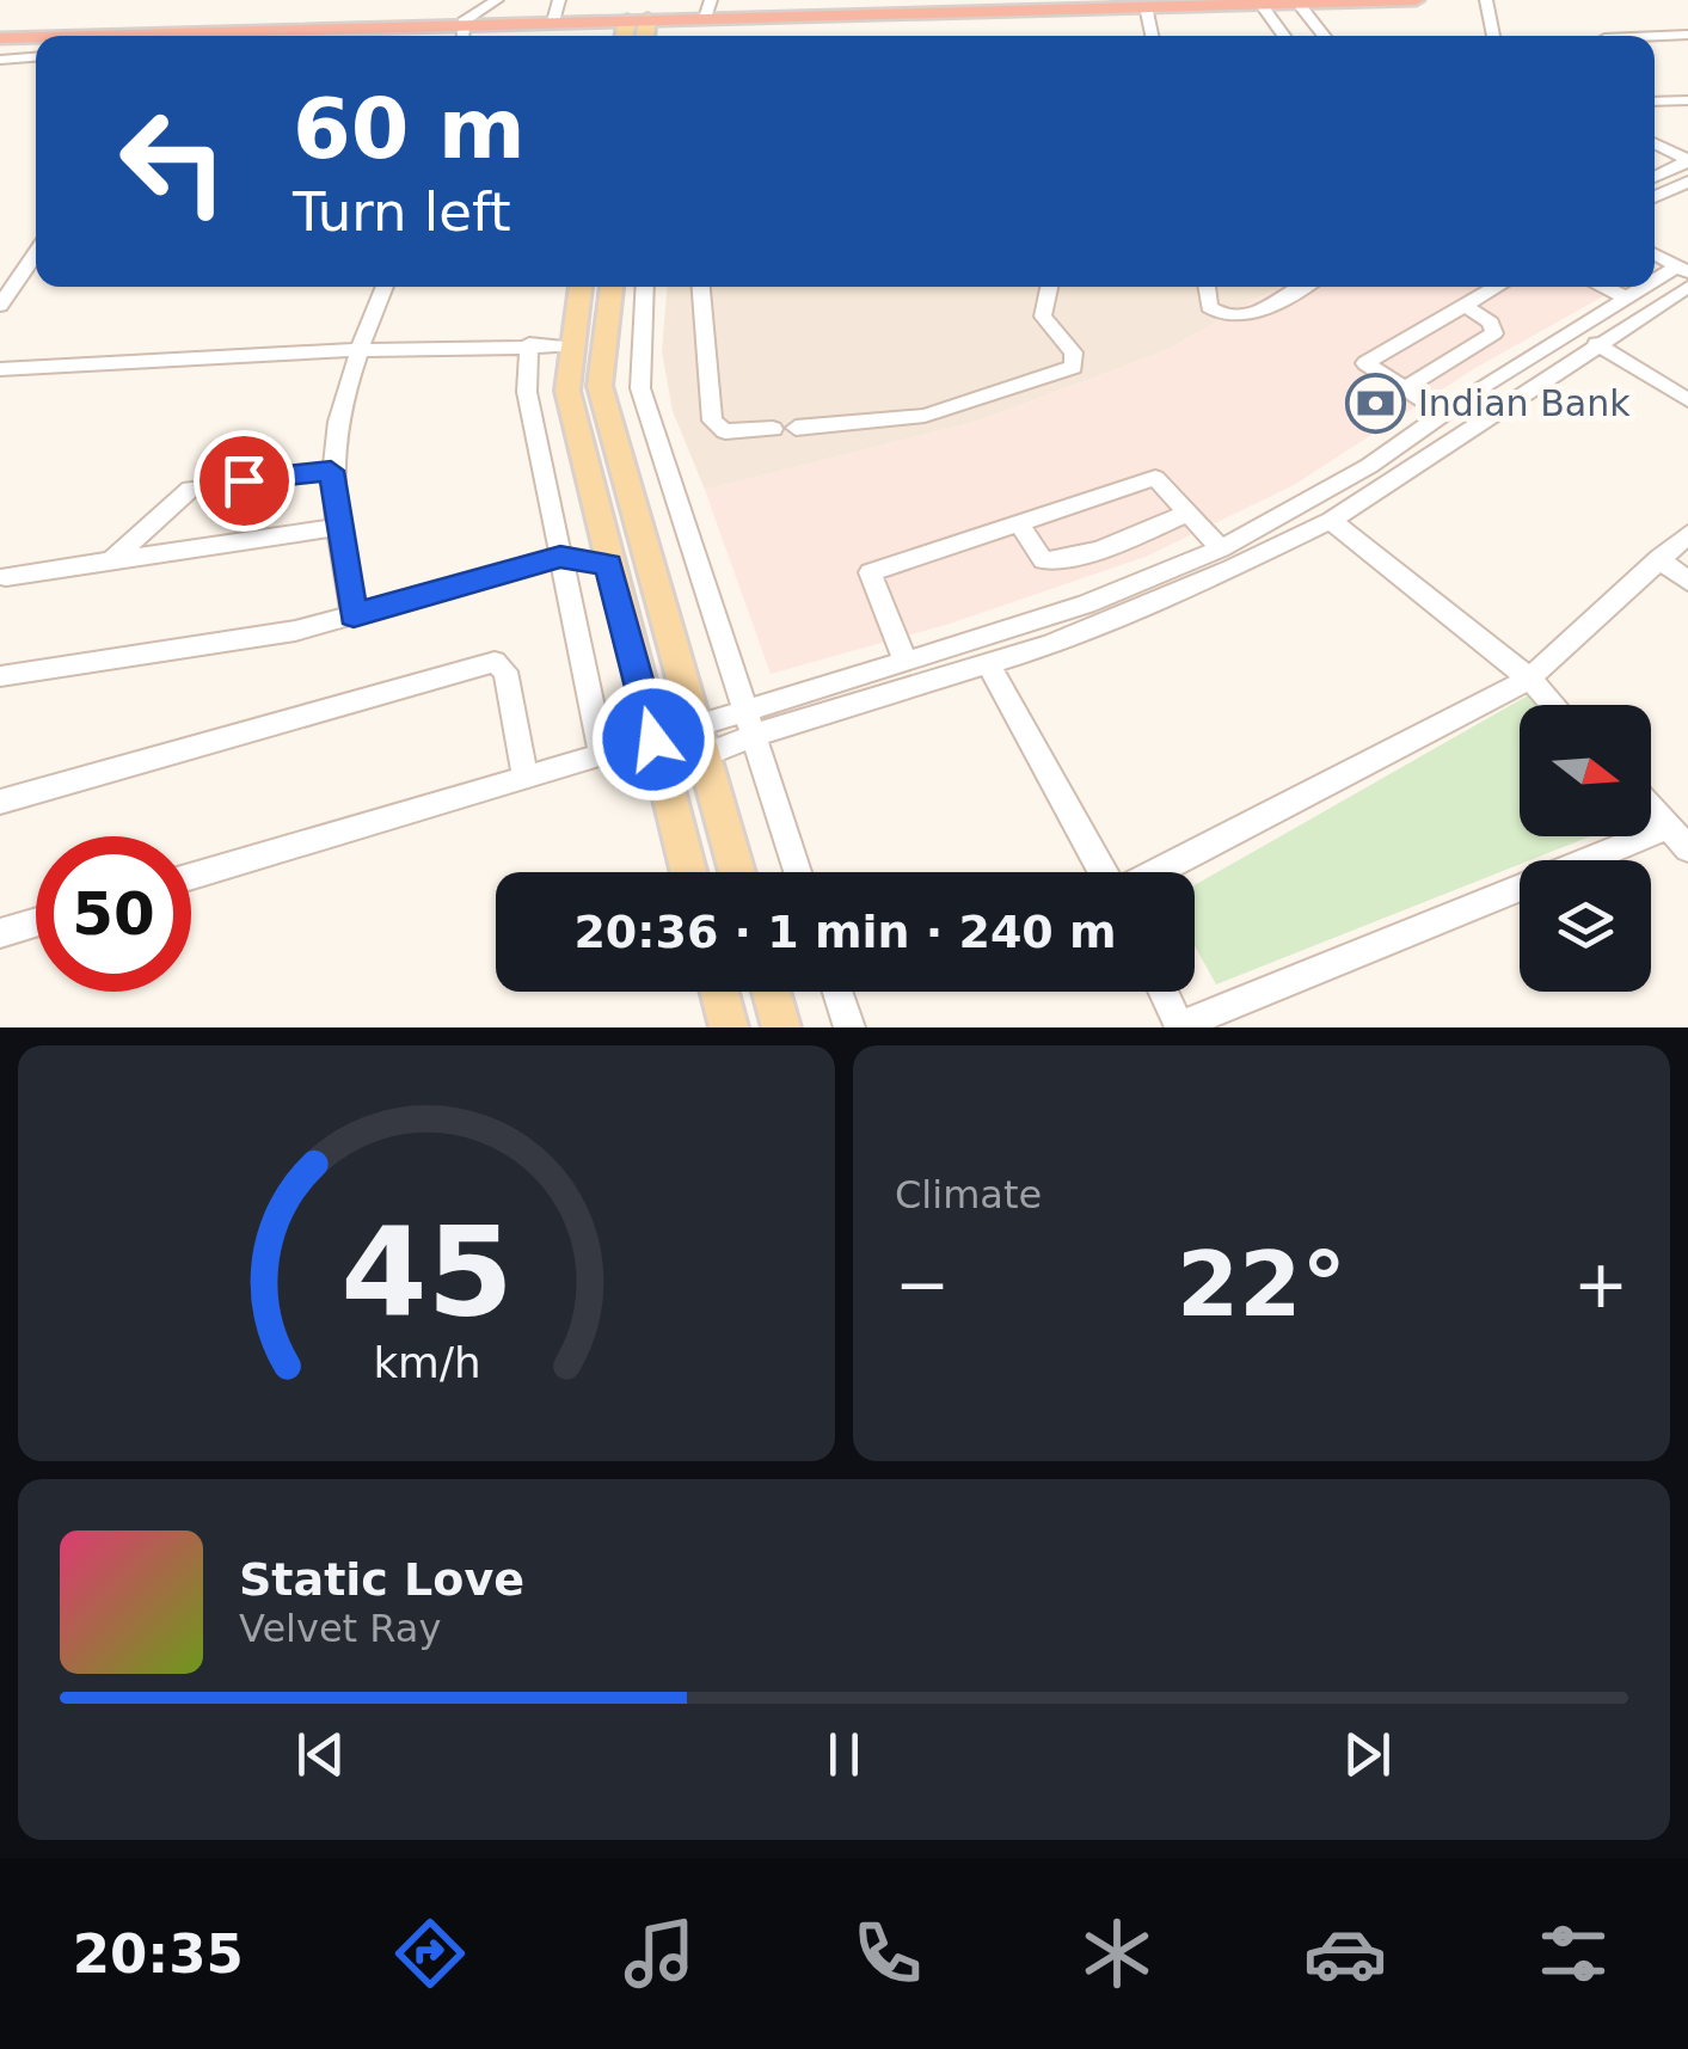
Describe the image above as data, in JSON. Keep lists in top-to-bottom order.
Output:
{
  "places": {
    "bank": ["Indian Bank"]
  },
  "north": "right",
  "page": {
    "turn": ["60 m", "Turn left"],
    "limit": "50",
    "trip": "20:36 · 1 min · 240 m",
    "tile": "Climate",
    "heat": ["−", "22°", "+"],
    "song": ["Static Love", "Velvet Ray"],
    "tabs": "20:35",
    "gauge": ["45", "km/h"]
  }
}
